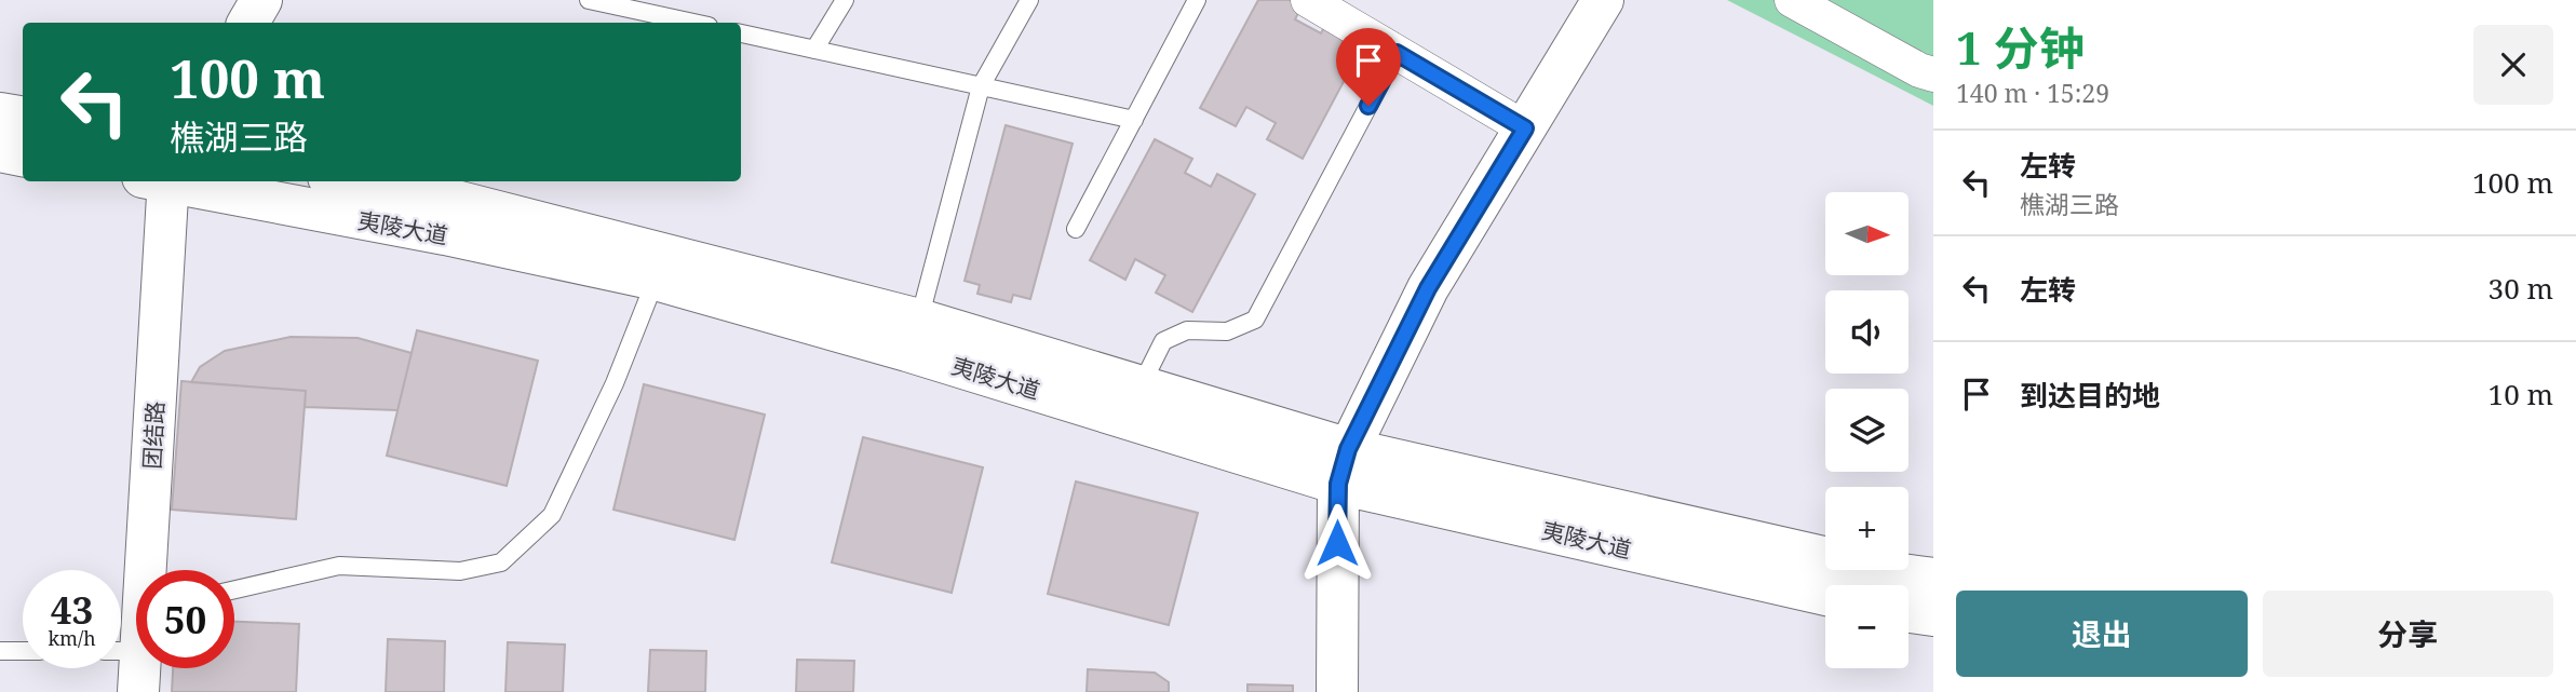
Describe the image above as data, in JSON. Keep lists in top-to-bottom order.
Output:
{
  "streets": {
    "main road": ["夷陵大道", "团结路"]
  },
  "north": "right",
  "page": {
    "heading": ["1 分钟", "140 m · 15:29"],
    "turn": ["100 m", "樵湖三路"],
    "list": [
      {
        "name": "左转",
        "note": "樵湖三路",
        "value": "100 m"
      },
      {
        "name": "左转",
        "value": "30 m"
      },
      {
        "name": "到达目的地",
        "value": "10 m"
      }
    ],
    "map_buttons": ["+", "−"],
    "speed": "43 km/h",
    "limit": "50",
    "buttons": ["退出", "分享"]
  }
}
